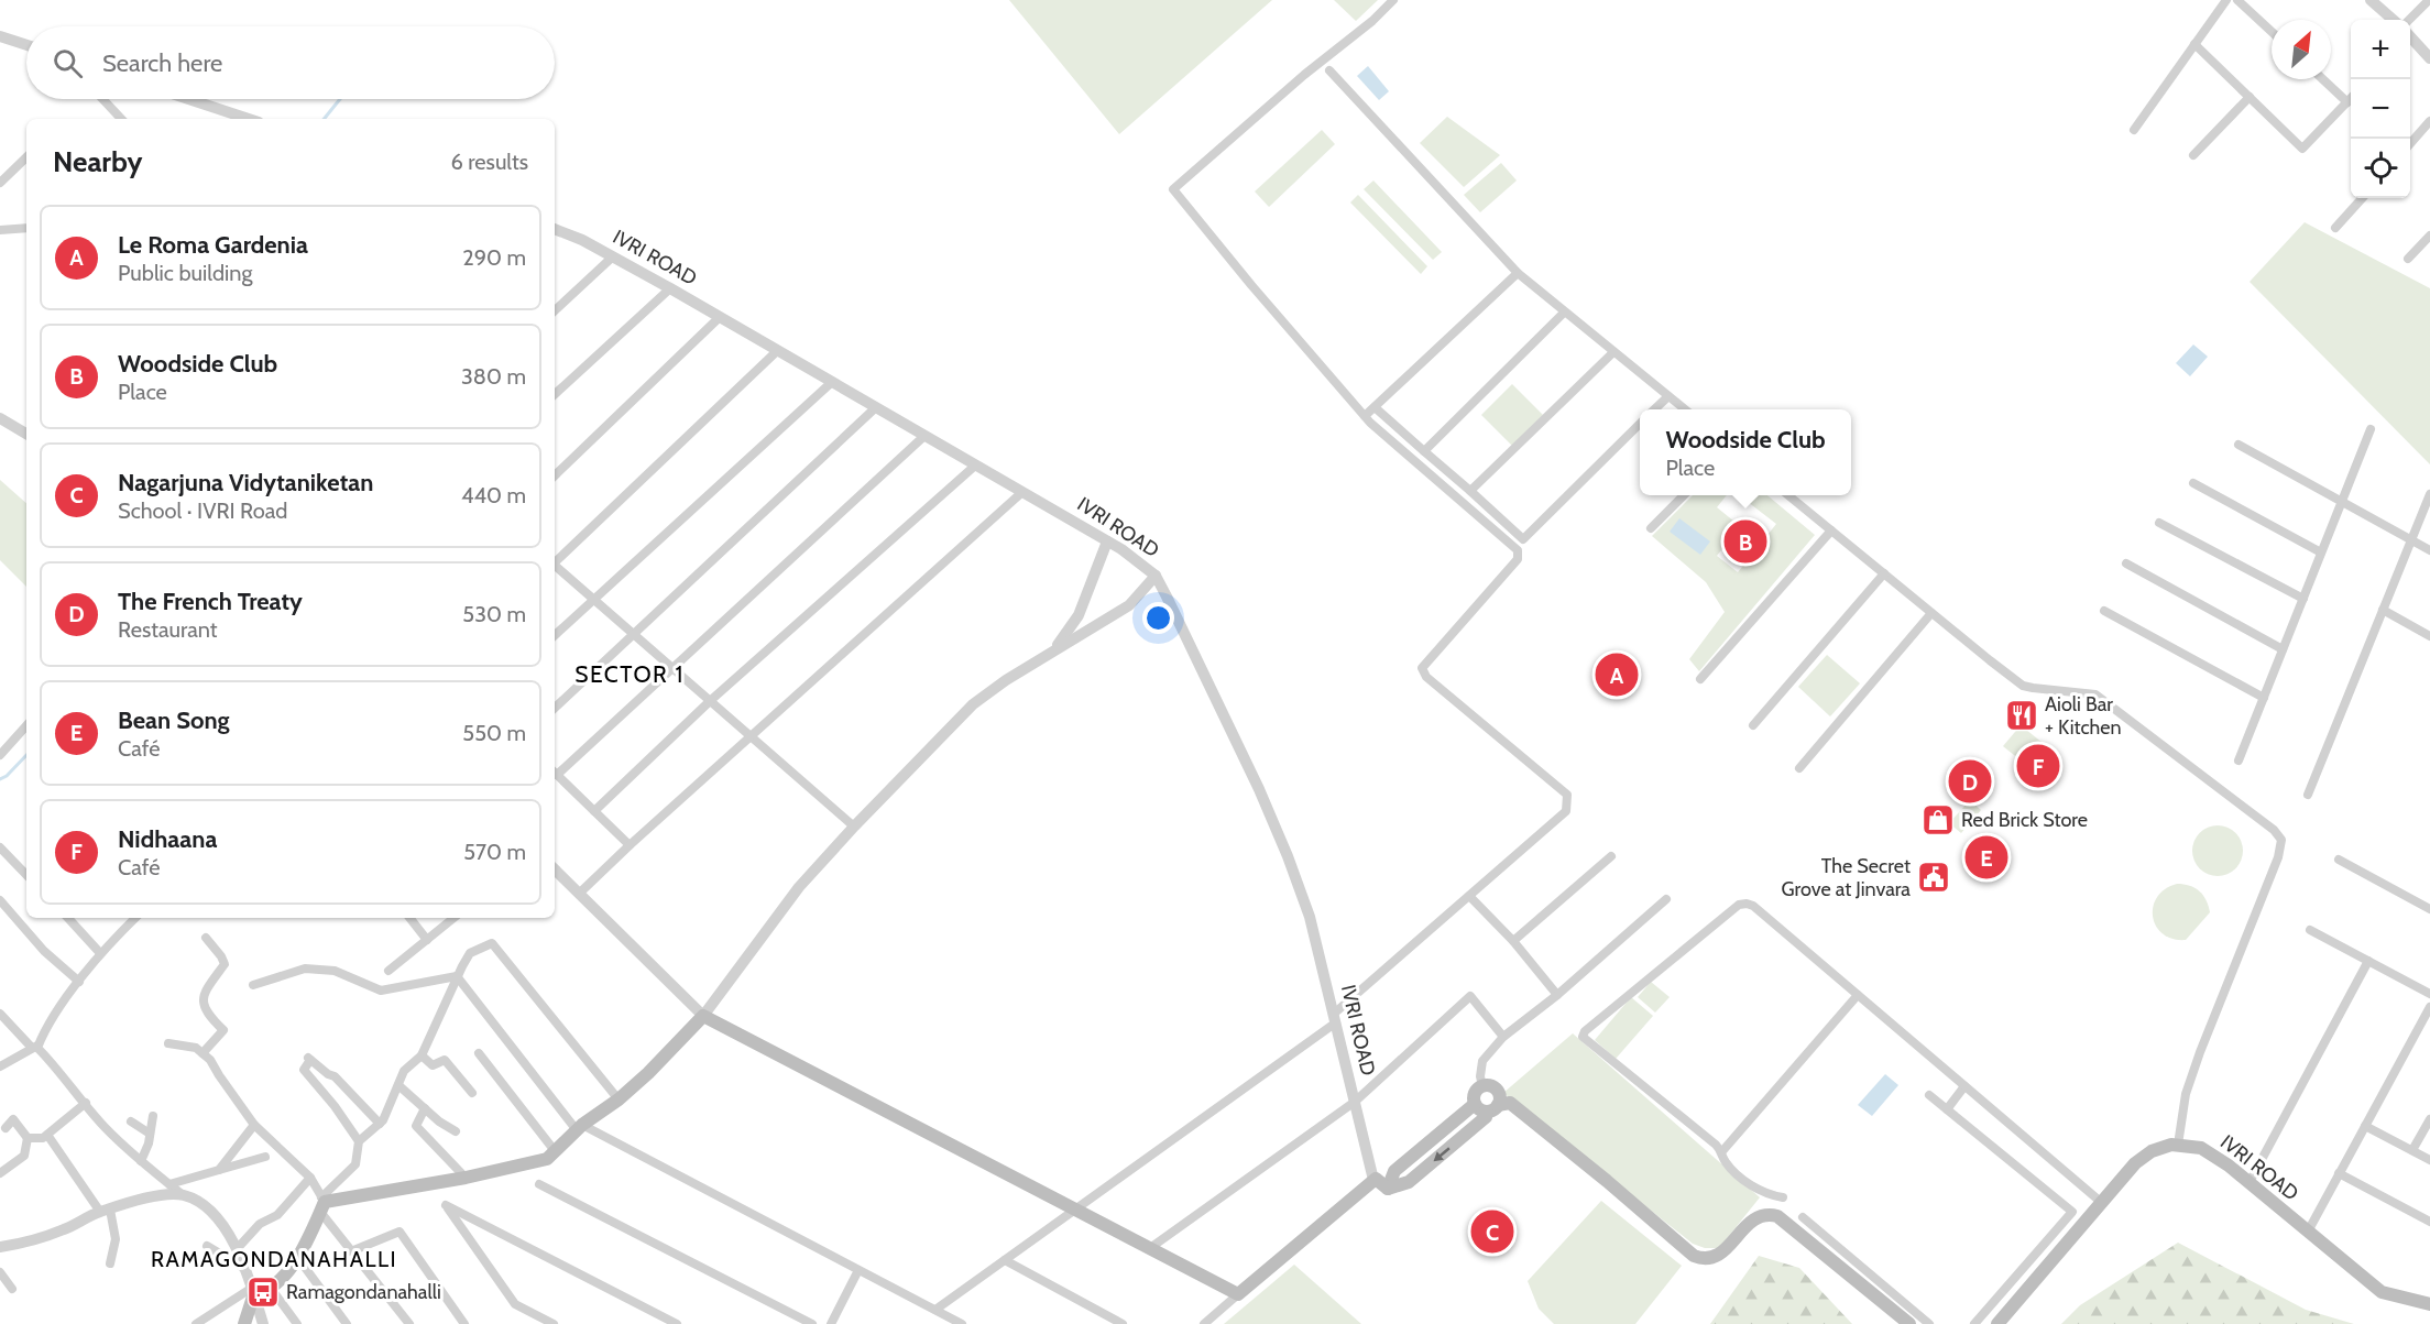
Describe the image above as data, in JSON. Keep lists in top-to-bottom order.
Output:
{
  "streets": {
    "main road": ["IVRI ROAD"]
  },
  "districts": ["SECTOR 1", "RAMAGONDANAHALLI"],
  "places": {
    "restaurant": ["Aioli Bar + Kitchen"],
    "shop": ["Red Brick Store"],
    "public building": ["The Secret Grove at Jinvara"],
    "bus stop": ["Ramagondanahalli"]
  },
  "north": "top right",
  "page": {
    "map_buttons": ["+", "−"],
    "search": "Search here",
    "heading": ["Nearby", "6 results"],
    "list": [
      {
        "mark": "A",
        "name": "Le Roma Gardenia",
        "note": "Public building",
        "value": "290 m"
      },
      {
        "mark": "B",
        "name": "Woodside Club",
        "note": "Place",
        "value": "380 m"
      },
      {
        "mark": "C",
        "name": "Nagarjuna Vidytaniketan",
        "note": "School · IVRI Road",
        "value": "440 m"
      },
      {
        "mark": "D",
        "name": "The French Treaty",
        "note": "Restaurant",
        "value": "530 m"
      },
      {
        "mark": "E",
        "name": "Bean Song",
        "note": "Café",
        "value": "550 m"
      },
      {
        "mark": "F",
        "name": "Nidhaana",
        "note": "Café",
        "value": "570 m"
      }
    ],
    "popup": ["Woodside Club", "Place"],
    "pins": [
      "B",
      "A",
      "F",
      "D",
      "E",
      "C"
    ]
  }
}
